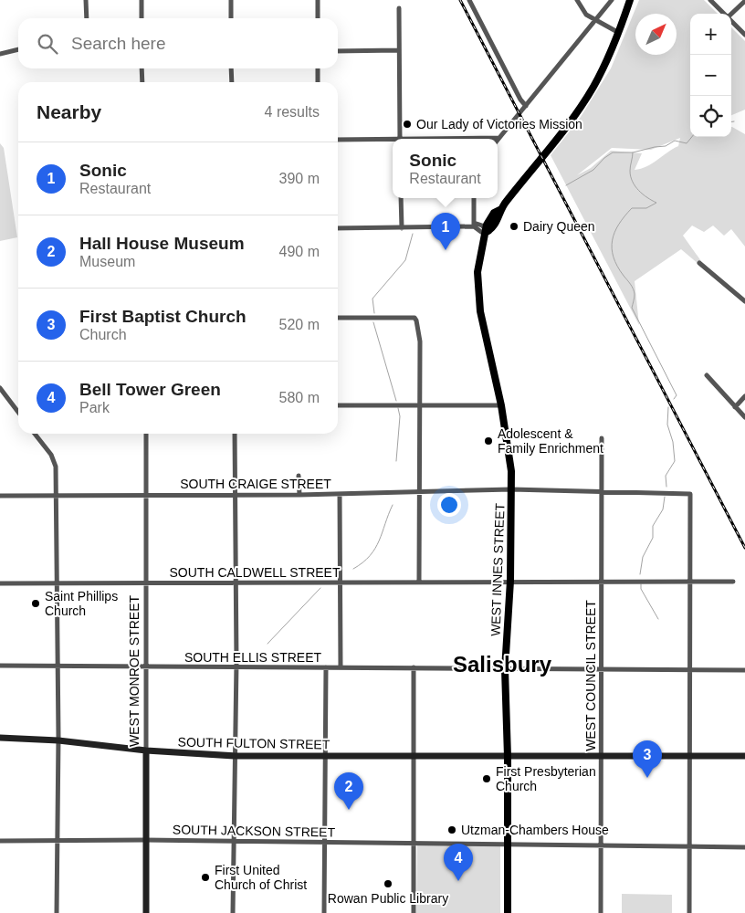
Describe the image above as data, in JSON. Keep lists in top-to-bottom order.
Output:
{
  "streets": {
    "main road": ["WEST INNES STREET"],
    "street": [
      "SOUTH CRAIGE STREET",
      "SOUTH CALDWELL STREET",
      "SOUTH ELLIS STREET",
      "WEST MONROE STREET",
      "WEST COUNCIL STREET",
      "SOUTH FULTON STREET",
      "SOUTH JACKSON STREET"
    ]
  },
  "crossings": [
    ["SOUTH CRAIGE STREET", "WEST INNES STREET"],
    ["SOUTH CRAIGE STREET", "SOUTH CALDWELL STREET"],
    ["SOUTH CRAIGE STREET", "WEST MONROE STREET"],
    ["SOUTH CRAIGE STREET", "WEST COUNCIL STREET"],
    ["WEST INNES STREET", "SOUTH CALDWELL STREET"],
    ["WEST INNES STREET", "SOUTH ELLIS STREET"],
    ["WEST INNES STREET", "SOUTH FULTON STREET"],
    ["WEST INNES STREET", "SOUTH JACKSON STREET"],
    ["SOUTH CALDWELL STREET", "WEST MONROE STREET"],
    ["SOUTH CALDWELL STREET", "WEST COUNCIL STREET"],
    ["SOUTH ELLIS STREET", "WEST MONROE STREET"],
    ["SOUTH ELLIS STREET", "WEST COUNCIL STREET"],
    ["WEST MONROE STREET", "SOUTH FULTON STREET"],
    ["WEST MONROE STREET", "SOUTH JACKSON STREET"],
    ["WEST COUNCIL STREET", "SOUTH FULTON STREET"],
    ["WEST COUNCIL STREET", "SOUTH JACKSON STREET"]
  ],
  "districts": ["Salisbury"],
  "places": [
    "Our Lady of Victories Mission",
    "Dairy Queen",
    "Adolescent & Family Enrichment",
    "Saint Phillips Church",
    "First Presbyterian Church",
    "Utzman-Chambers House",
    "First United Church of Christ",
    "Rowan Public Library"
  ],
  "north": "top right",
  "page": {
    "map_buttons": ["+", "−"],
    "search": "Search here",
    "heading": ["Nearby", "4 results"],
    "popup": ["Sonic", "Restaurant"],
    "list": [
      {
        "mark": "1",
        "name": "Sonic",
        "note": "Restaurant",
        "value": "390 m"
      },
      {
        "mark": "2",
        "name": "Hall House Museum",
        "note": "Museum",
        "value": "490 m"
      },
      {
        "mark": "3",
        "name": "First Baptist Church",
        "note": "Church",
        "value": "520 m"
      },
      {
        "mark": "4",
        "name": "Bell Tower Green",
        "note": "Park",
        "value": "580 m"
      }
    ],
    "pins": [
      "1",
      "3",
      "2",
      "4"
    ]
  }
}
